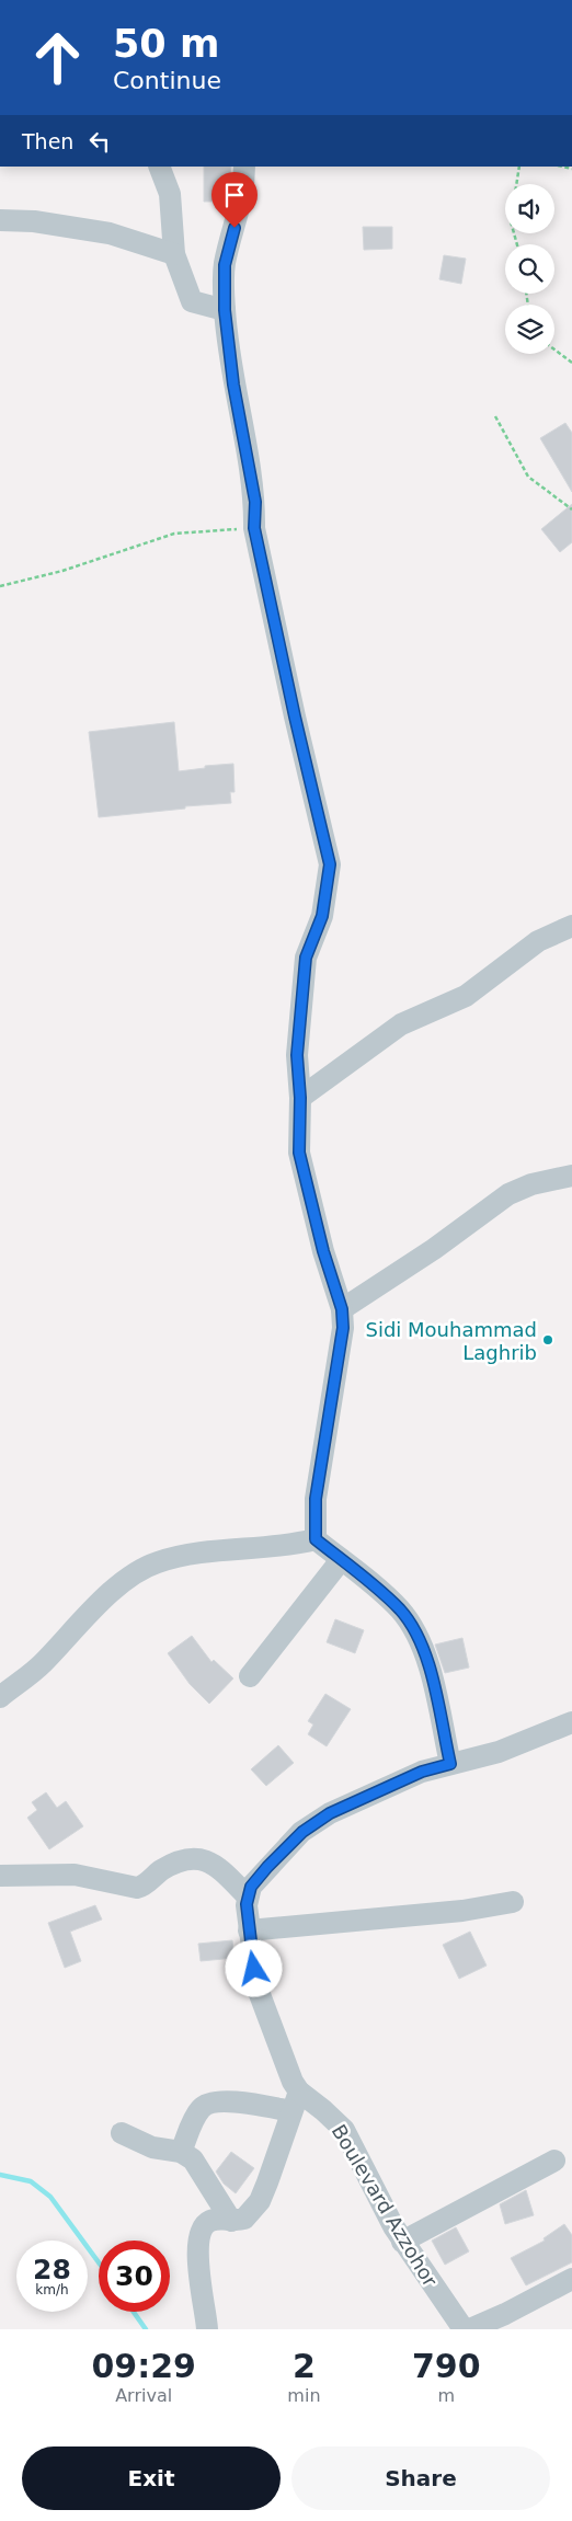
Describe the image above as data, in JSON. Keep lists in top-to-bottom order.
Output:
{
  "streets": {
    "street": ["Boulevard Azzohor"]
  },
  "places": ["Sidi Mouhammad Laghrib"],
  "page": {
    "turn": ["50 m", "Continue"],
    "then": "Then",
    "speed": "28 km/h",
    "limit": "30",
    "eta": [
      "09:29",
      "Arrival",
      "2",
      "min",
      "790",
      "m"
    ],
    "buttons": ["Exit", "Share"]
  }
}
